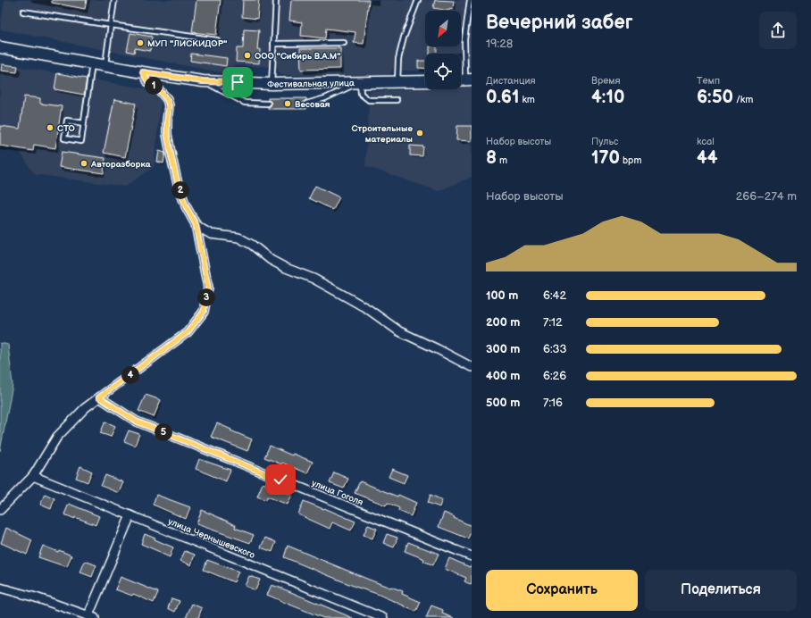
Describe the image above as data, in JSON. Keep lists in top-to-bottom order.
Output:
{
  "streets": {
    "main road": ["Фестивальная улица"],
    "street": ["улица Гоголя", "улица Чернышевского"]
  },
  "places": [
    "МУП \"ЛИСКИДОР\"",
    "ООО \"Сибирь В.А.М\"",
    "Весовая",
    "СТО",
    "Строительные материалы",
    "Авторазборка"
  ],
  "north": "bottom left",
  "page": {
    "heading": ["Вечерний забег", "19:28"],
    "stats": [
      ["Дистанция", "0.61 km"],
      ["Время", "4:10"],
      ["Темп", "6:50 /km"],
      ["Набор высоты", "8 m"],
      ["Пульс", "170 bpm"],
      ["kcal", "44"]
    ],
    "pins": [
      "1",
      "2",
      "3",
      "4",
      "5"
    ],
    "chart": ["Набор высоты", "266–274 m"],
    "list": [
      {
        "name": "100 m",
        "note": "6:42"
      },
      {
        "name": "200 m",
        "note": "7:12"
      },
      {
        "name": "300 m",
        "note": "6:33"
      },
      {
        "name": "400 m",
        "note": "6:26"
      },
      {
        "name": "500 m",
        "note": "7:16"
      }
    ],
    "buttons": ["Сохранить", "Поделиться"]
  }
}
